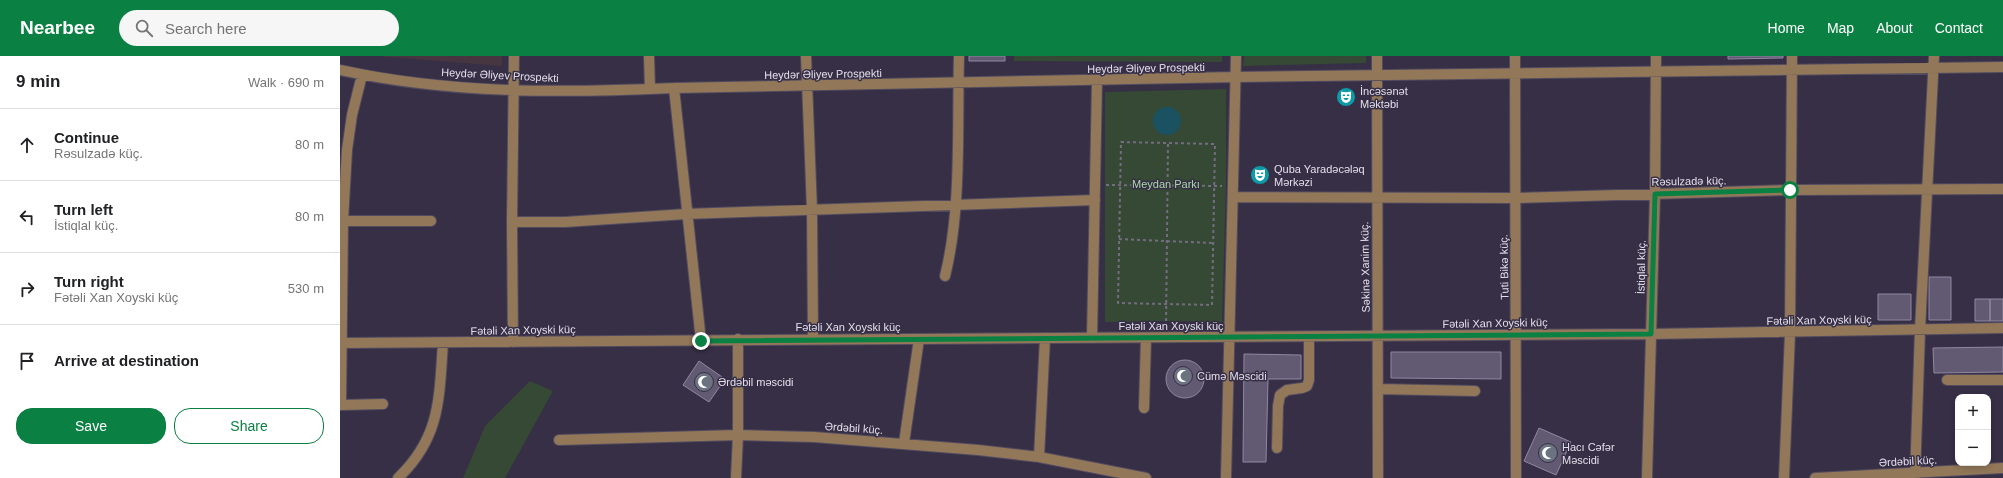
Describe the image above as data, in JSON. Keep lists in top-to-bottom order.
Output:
{
  "streets": {
    "street": [
      "Heydər Əliyev Prospekti",
      "Rəsulzadə küç.",
      "Səkinə Xanim küç.",
      "Tuti Bikə küç.",
      "İstiqlal küç.",
      "Fətəli Xan Xoyski küç",
      "Ərdəbil küç."
    ]
  },
  "crossings": [
    ["Heydər Əliyev Prospekti", "Səkinə Xanim küç."],
    ["Heydər Əliyev Prospekti", "Tuti Bikə küç."],
    ["Heydər Əliyev Prospekti", "İstiqlal küç."],
    ["Rəsulzadə küç.", "Səkinə Xanim küç."],
    ["Rəsulzadə küç.", "Tuti Bikə küç."],
    ["Rəsulzadə küç.", "İstiqlal küç."],
    ["Səkinə Xanim küç.", "Fətəli Xan Xoyski küç"],
    ["Tuti Bikə küç.", "Fətəli Xan Xoyski küç"],
    ["İstiqlal küç.", "Fətəli Xan Xoyski küç"]
  ],
  "parks": ["Meydan Parkı"],
  "places": {
    "theatre": ["İncəsənət Məktəbi", "Quba Yaradəcələq Mərkəzi"],
    "mosque": ["Cümə Məscidi", "Ərdəbil məscidi", "Hacı Cəfər Məscidi"]
  },
  "page": {
    "header": "Nearbee",
    "search": "Search here",
    "nav": [
      "Home",
      "Map",
      "About",
      "Contact"
    ],
    "heading": ["9 min", "Walk · 690 m"],
    "list": [
      ["Continue", "Rəsulzadə küç.", "80 m"],
      ["Turn left", "İstiqlal küç.", "80 m"],
      ["Turn right", "Fətəli Xan Xoyski küç", "530 m"],
      "Arrive at destination"
    ],
    "map_buttons": ["+", "−"],
    "buttons": ["Save", "Share"]
  }
}
